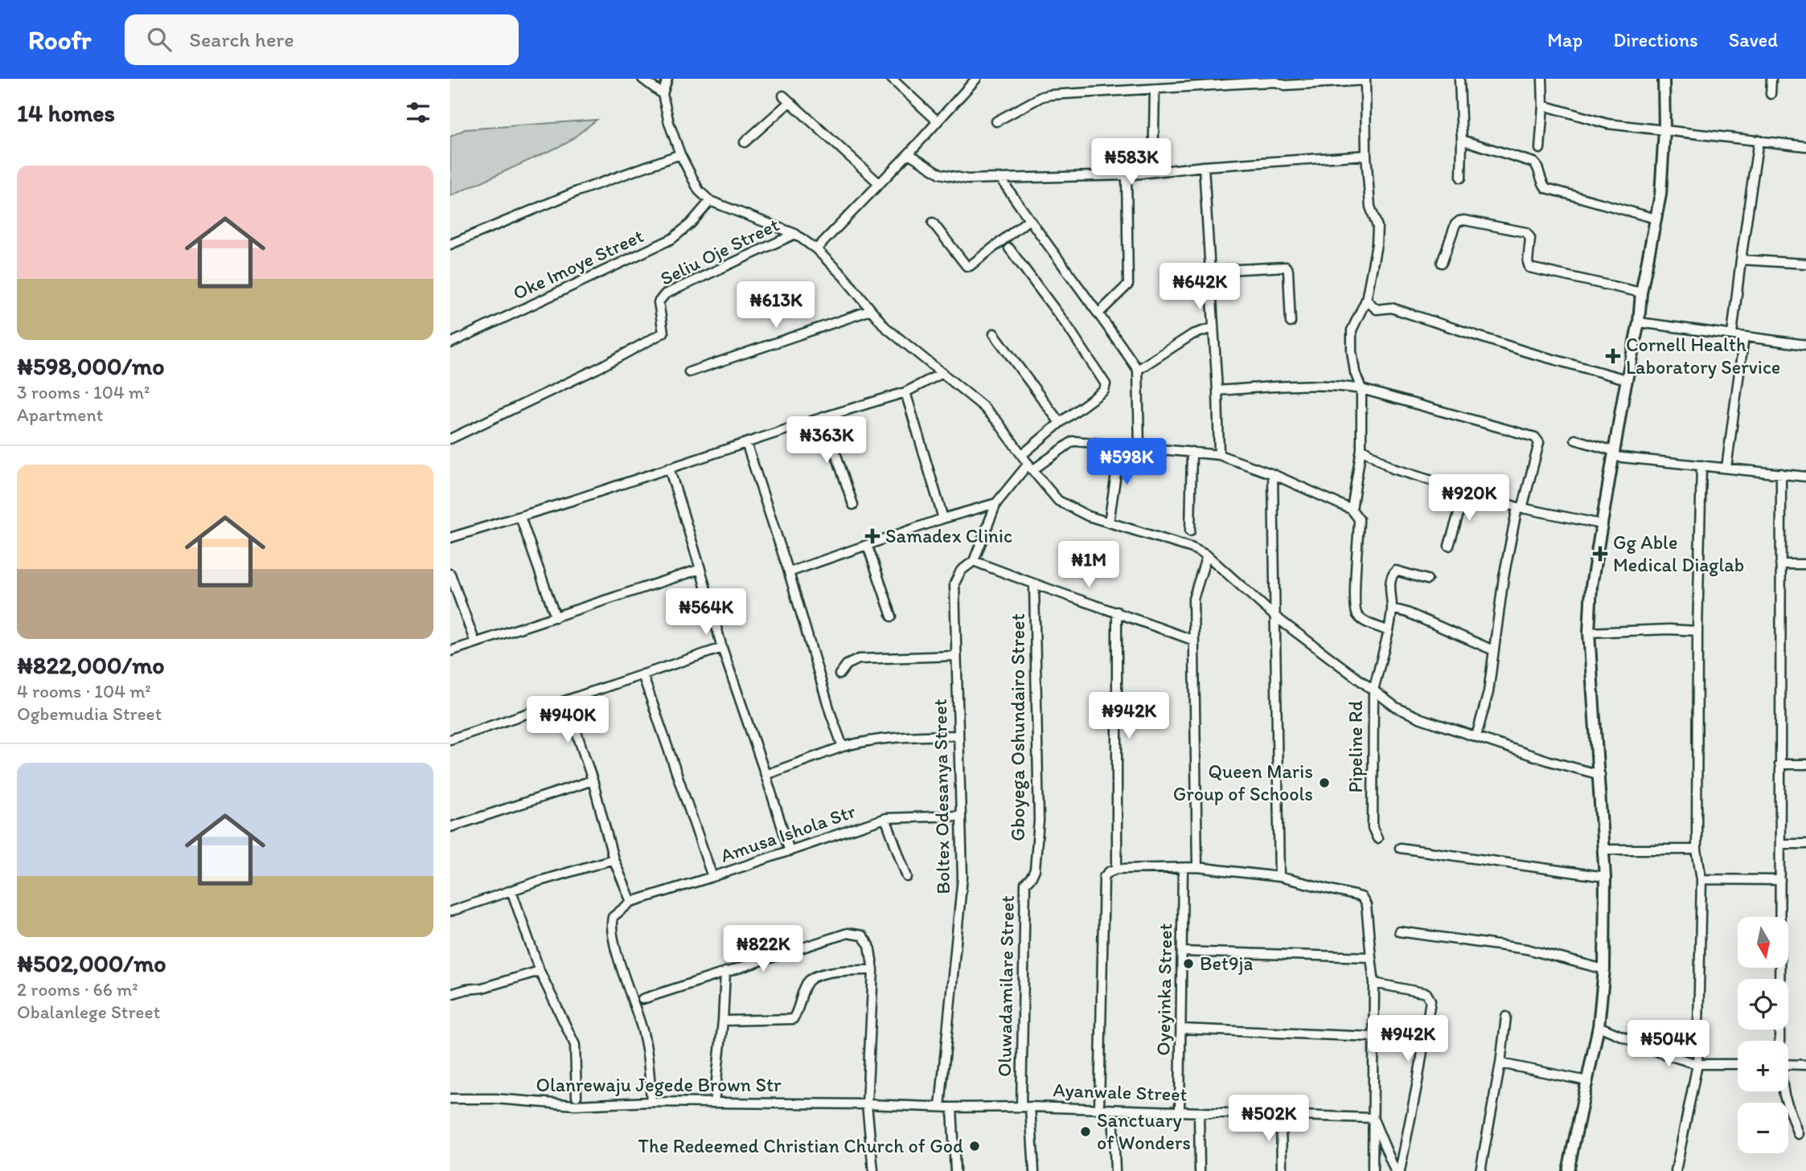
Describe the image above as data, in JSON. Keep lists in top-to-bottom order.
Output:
{
  "streets": {
    "street": [
      "Seliu Oje Street",
      "Oke Imoye Street",
      "Gboyega Oshundairo Street",
      "Pipeline Rd",
      "Boltex Odesanya Street",
      "Amusa Ishola Str",
      "Oluwadamilare Street",
      "Oyeyinka Street",
      "Olanrewaju Jegede Brown Str",
      "Ayanwale Street"
    ]
  },
  "crossings": [
    ["Gboyega Oshundairo Street", "Oluwadamilare Street"],
    ["Boltex Odesanya Street", "Amusa Ishola Str"],
    ["Boltex Odesanya Street", "Ayanwale Street"],
    ["Oluwadamilare Street", "Ayanwale Street"],
    ["Oyeyinka Street", "Ayanwale Street"],
    ["Olanrewaju Jegede Brown Str", "Ayanwale Street"]
  ],
  "places": {
    "health": ["Cornell Health Laboratory Service", "Samadex Clinic", "Gg Able Medical Diaglab"],
    "other": [
      "Queen Maris Group of Schools",
      "Bet9ja",
      "Sanctuary of Wonders",
      "The Redeemed Christian Church of God"
    ]
  },
  "north": "bottom",
  "page": {
    "header": "Roofr",
    "search": "Search here",
    "nav": ["Map", "Directions", "Saved"],
    "heading": "14 homes",
    "price": [
      "₦583K",
      "₦642K",
      "₦613K",
      "₦363K",
      "₦598K",
      "₦920K",
      "₦1M",
      "₦564K",
      "₦942K",
      "₦940K",
      "₦822K",
      "₦942K",
      "₦504K",
      "₦502K"
    ],
    "list": [
      {
        "name": "₦598,000/mo",
        "note": "3 rooms · 104 m² · Apartment"
      },
      {
        "name": "₦822,000/mo",
        "note": "4 rooms · 104 m² · Ogbemudia Street"
      },
      {
        "name": "₦502,000/mo",
        "note": "2 rooms · 66 m² · Obalanlege Street"
      }
    ],
    "map_buttons": ["+", "−"]
  }
}
